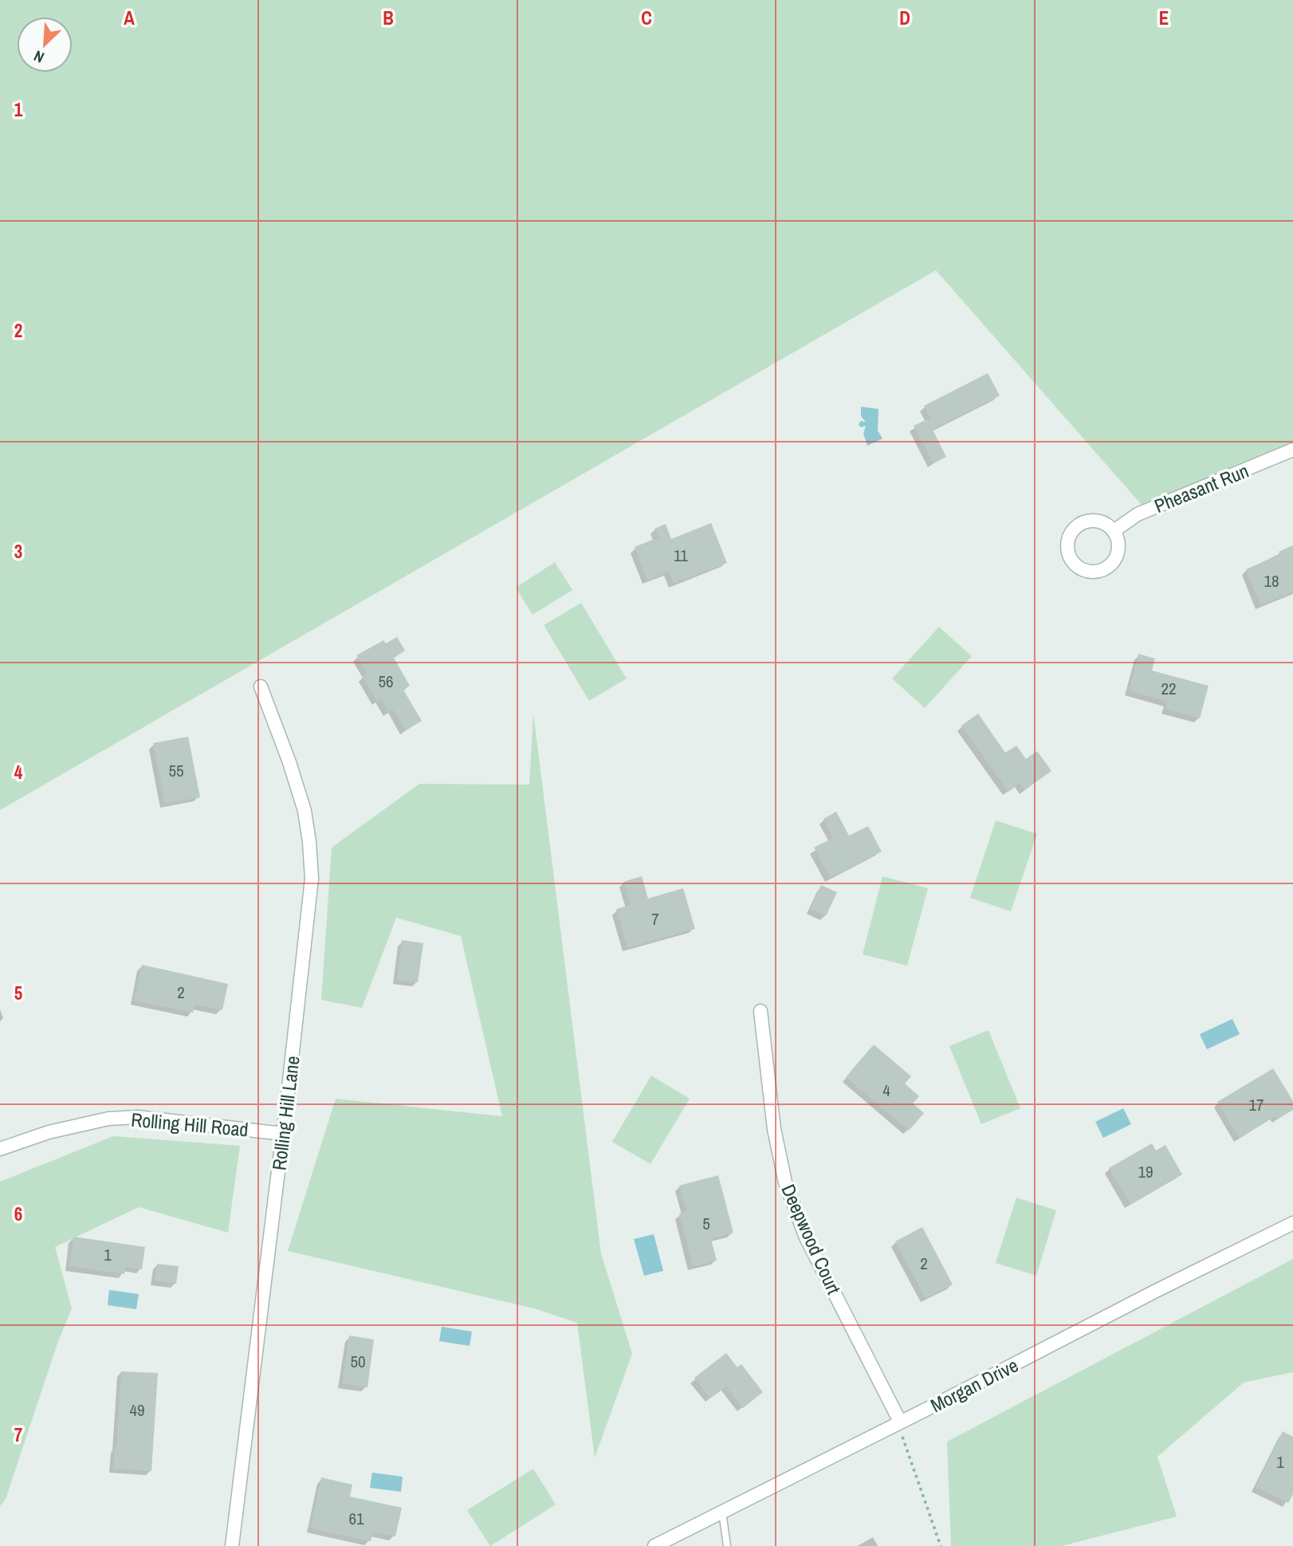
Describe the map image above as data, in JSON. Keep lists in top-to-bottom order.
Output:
{
  "streets": {
    "street": [
      "Pheasant Run",
      "Rolling Hill Lane",
      "Rolling Hill Road",
      "Deepwood Court",
      "Morgan Drive"
    ]
  },
  "crossings": [
    ["Rolling Hill Lane", "Rolling Hill Road"],
    ["Deepwood Court", "Morgan Drive"]
  ],
  "house_numbers": [
    "11",
    "18",
    "56",
    "22",
    "55",
    "7",
    "2",
    "4",
    "17",
    "19",
    "5",
    "1",
    "2",
    "50",
    "49",
    "1",
    "61"
  ],
  "north": "bottom left",
  "grid": {
    "columns": [
      "A",
      "B",
      "C",
      "D",
      "E"
    ],
    "rows": [
      "1",
      "2",
      "3",
      "4",
      "5",
      "6",
      "7"
    ]
  }
}
